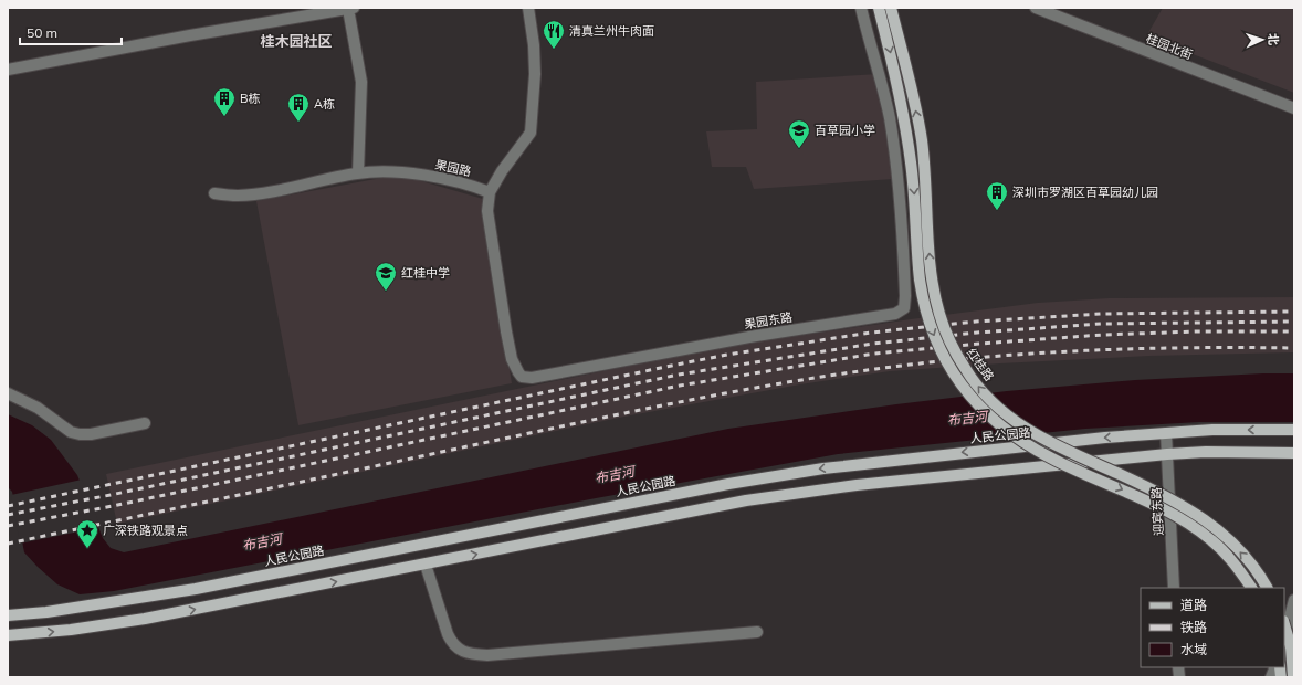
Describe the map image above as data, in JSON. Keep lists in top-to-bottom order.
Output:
{
  "streets": {
    "main road": ["红桂路", "人民公园路"],
    "street": [
      "桂园北街",
      "果园路",
      "果园东路",
      "迎宾东路"
    ]
  },
  "crossings": [
    ["果园路", "果园东路"],
    ["人民公园路", "迎宾东路"]
  ],
  "districts": ["桂木园社区"],
  "water": ["布吉河"],
  "places": {
    "restaurant": ["清真兰州牛肉面"],
    "building": ["B栋", "A栋", "深圳市罗湖区百草园幼儿园"],
    "school or university": ["百草园小学", "红桂中学"],
    "place": ["广深铁路观景点"]
  },
  "legend": ["道路", "铁路", "水域"],
  "scale_bar": "50 m",
  "north": "right"
}
